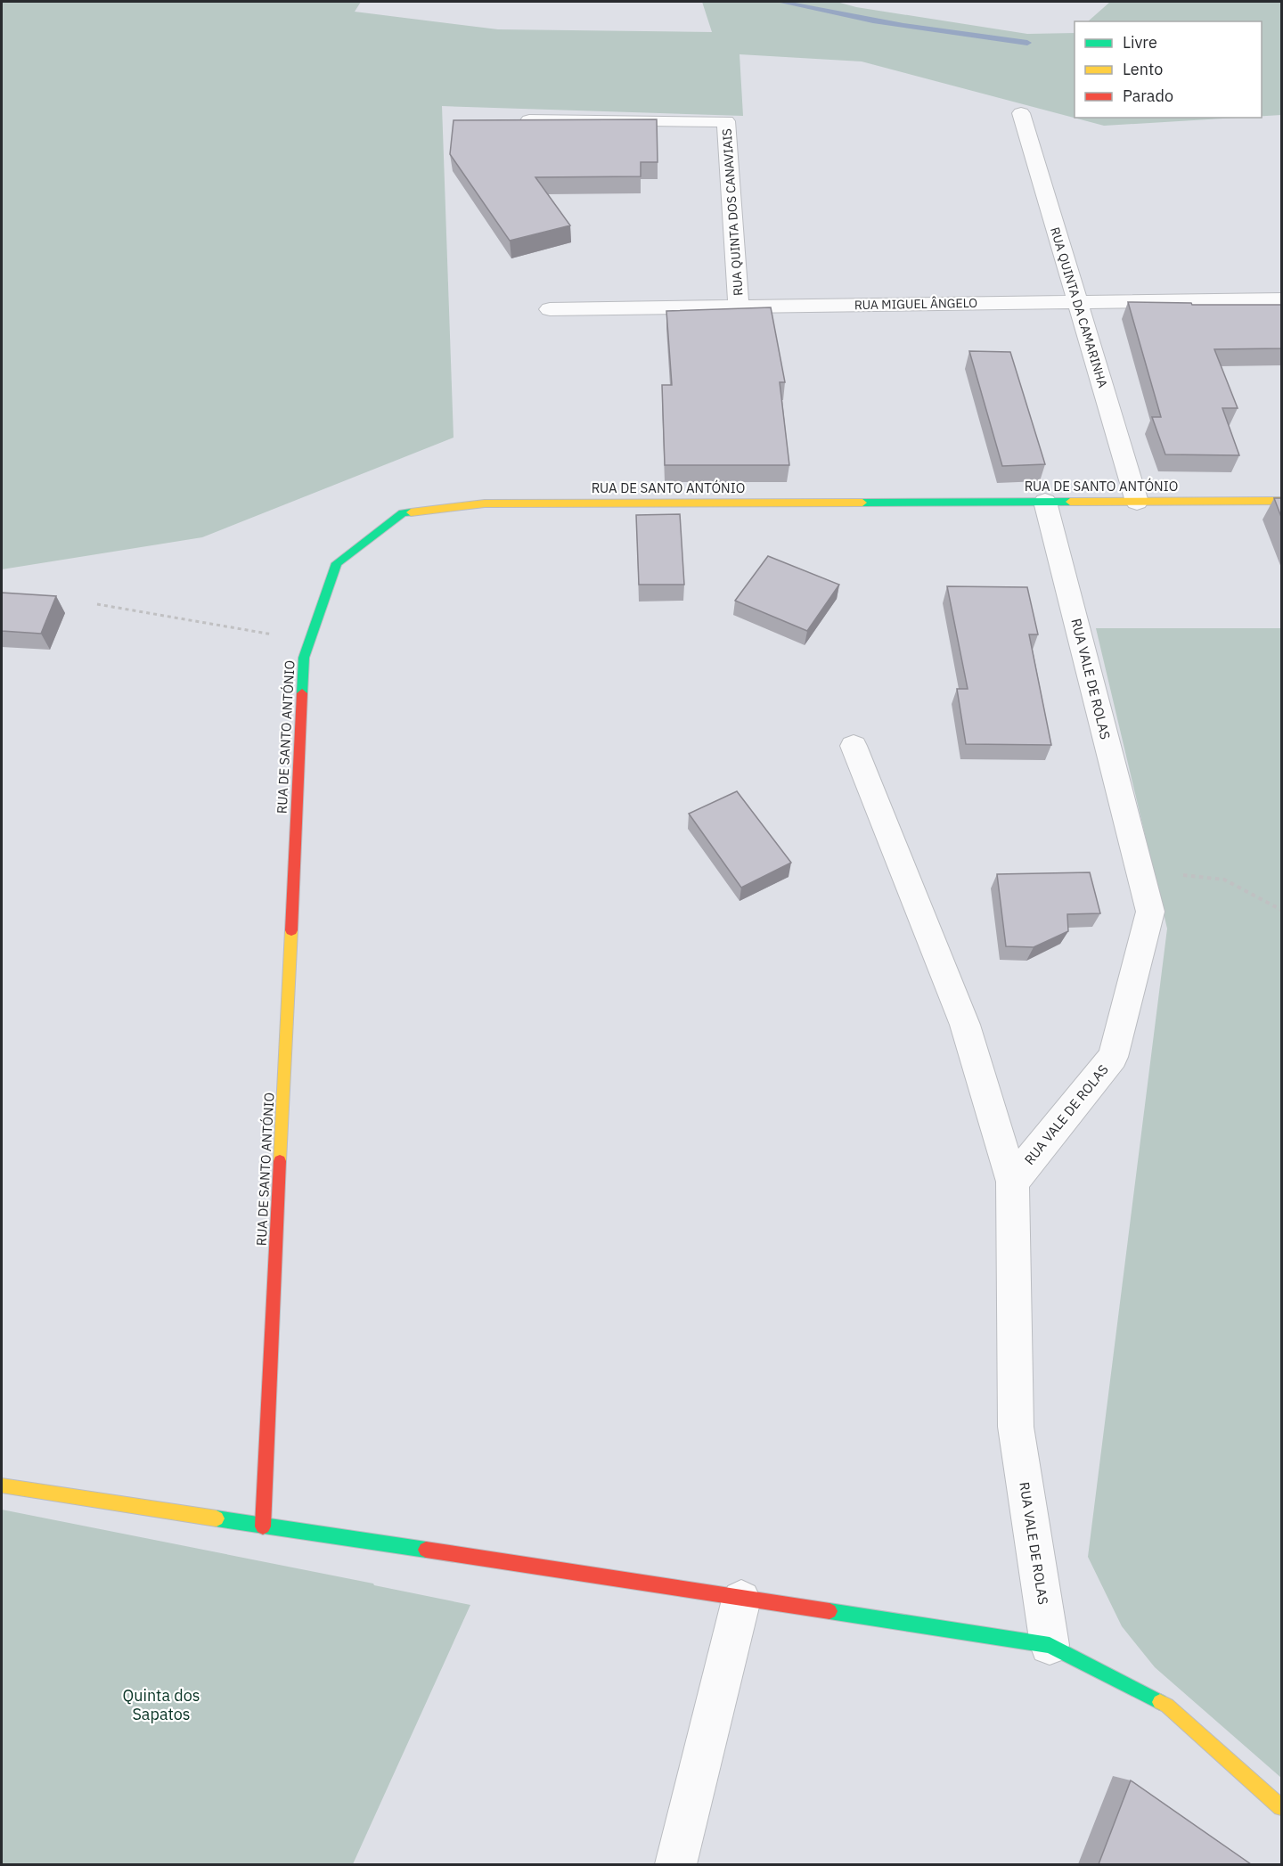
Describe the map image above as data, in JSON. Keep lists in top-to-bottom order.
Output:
{
  "streets": {
    "street": [
      "RUA QUINTA DOS CANAVIAIS",
      "RUA MIGUEL ÂNGELO",
      "RUA QUINTA DA CAMARINHA",
      "RUA DE SANTO ANTÓNIO",
      "RUA VALE DE ROLAS"
    ]
  },
  "crossings": [
    ["RUA QUINTA DOS CANAVIAIS", "RUA MIGUEL ÂNGELO"],
    ["RUA MIGUEL ÂNGELO", "RUA QUINTA DA CAMARINHA"],
    ["RUA QUINTA DA CAMARINHA", "RUA DE SANTO ANTÓNIO"],
    ["RUA DE SANTO ANTÓNIO", "RUA VALE DE ROLAS"]
  ],
  "parks": ["Quinta dos Sapatos"],
  "legend": ["Livre", "Lento", "Parado"]
}
